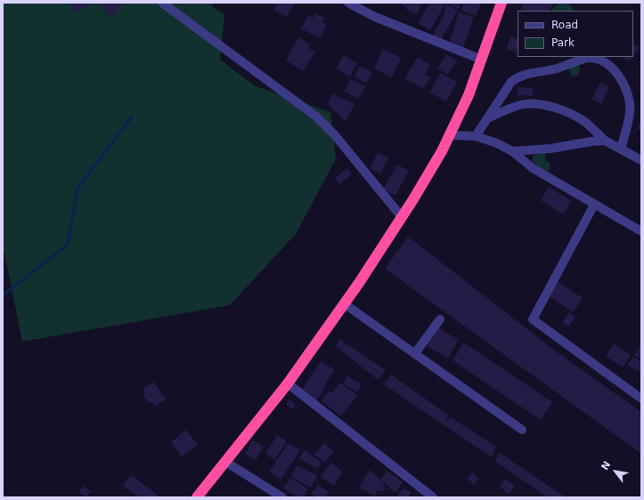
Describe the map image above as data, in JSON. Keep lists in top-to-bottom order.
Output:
{
  "legend": ["Road", "Park"],
  "north": "top left"
}
